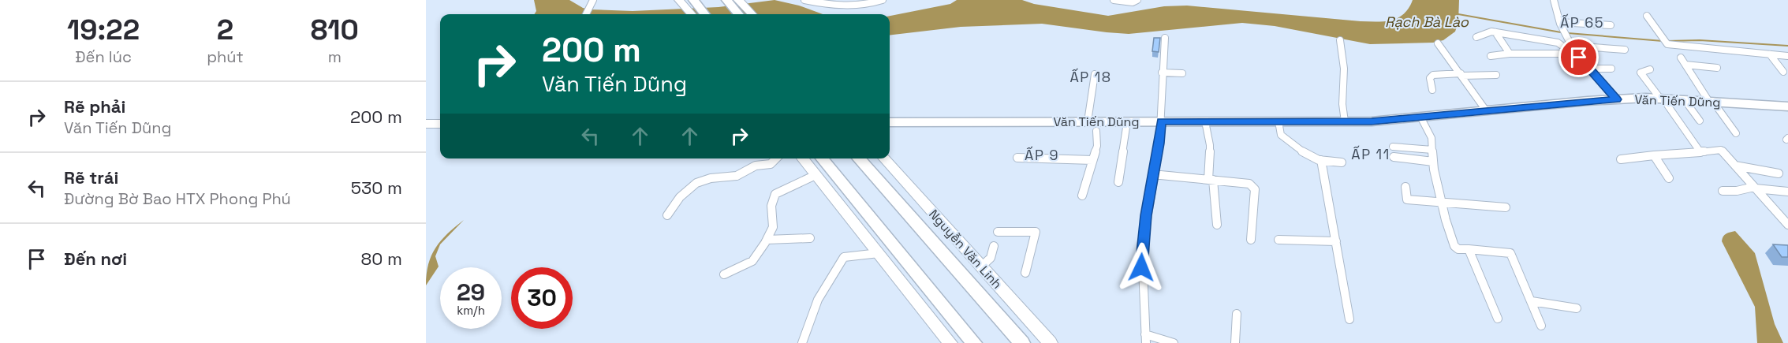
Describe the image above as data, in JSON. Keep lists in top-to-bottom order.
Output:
{
  "streets": {
    "highway": ["Văn Tiến Dũng", "Nguyễn Văn Linh"]
  },
  "districts": [
    "ẤP 65",
    "ẤP 18",
    "ẤP 11",
    "ẤP 9"
  ],
  "water": ["Rạch Bà Lào"],
  "page": {
    "eta": [
      "19:22",
      "Đến lúc",
      "2",
      "phút",
      "810",
      "m"
    ],
    "turn": ["200 m", "Văn Tiến Dũng"],
    "list": [
      {
        "name": "Rẽ phải",
        "note": "Văn Tiến Dũng",
        "value": "200 m"
      },
      {
        "name": "Rẽ trái",
        "note": "Đường Bờ Bao HTX Phong Phú",
        "value": "530 m"
      },
      {
        "name": "Đến nơi",
        "value": "80 m"
      }
    ],
    "speed": "29 km/h",
    "limit": "30"
  }
}
